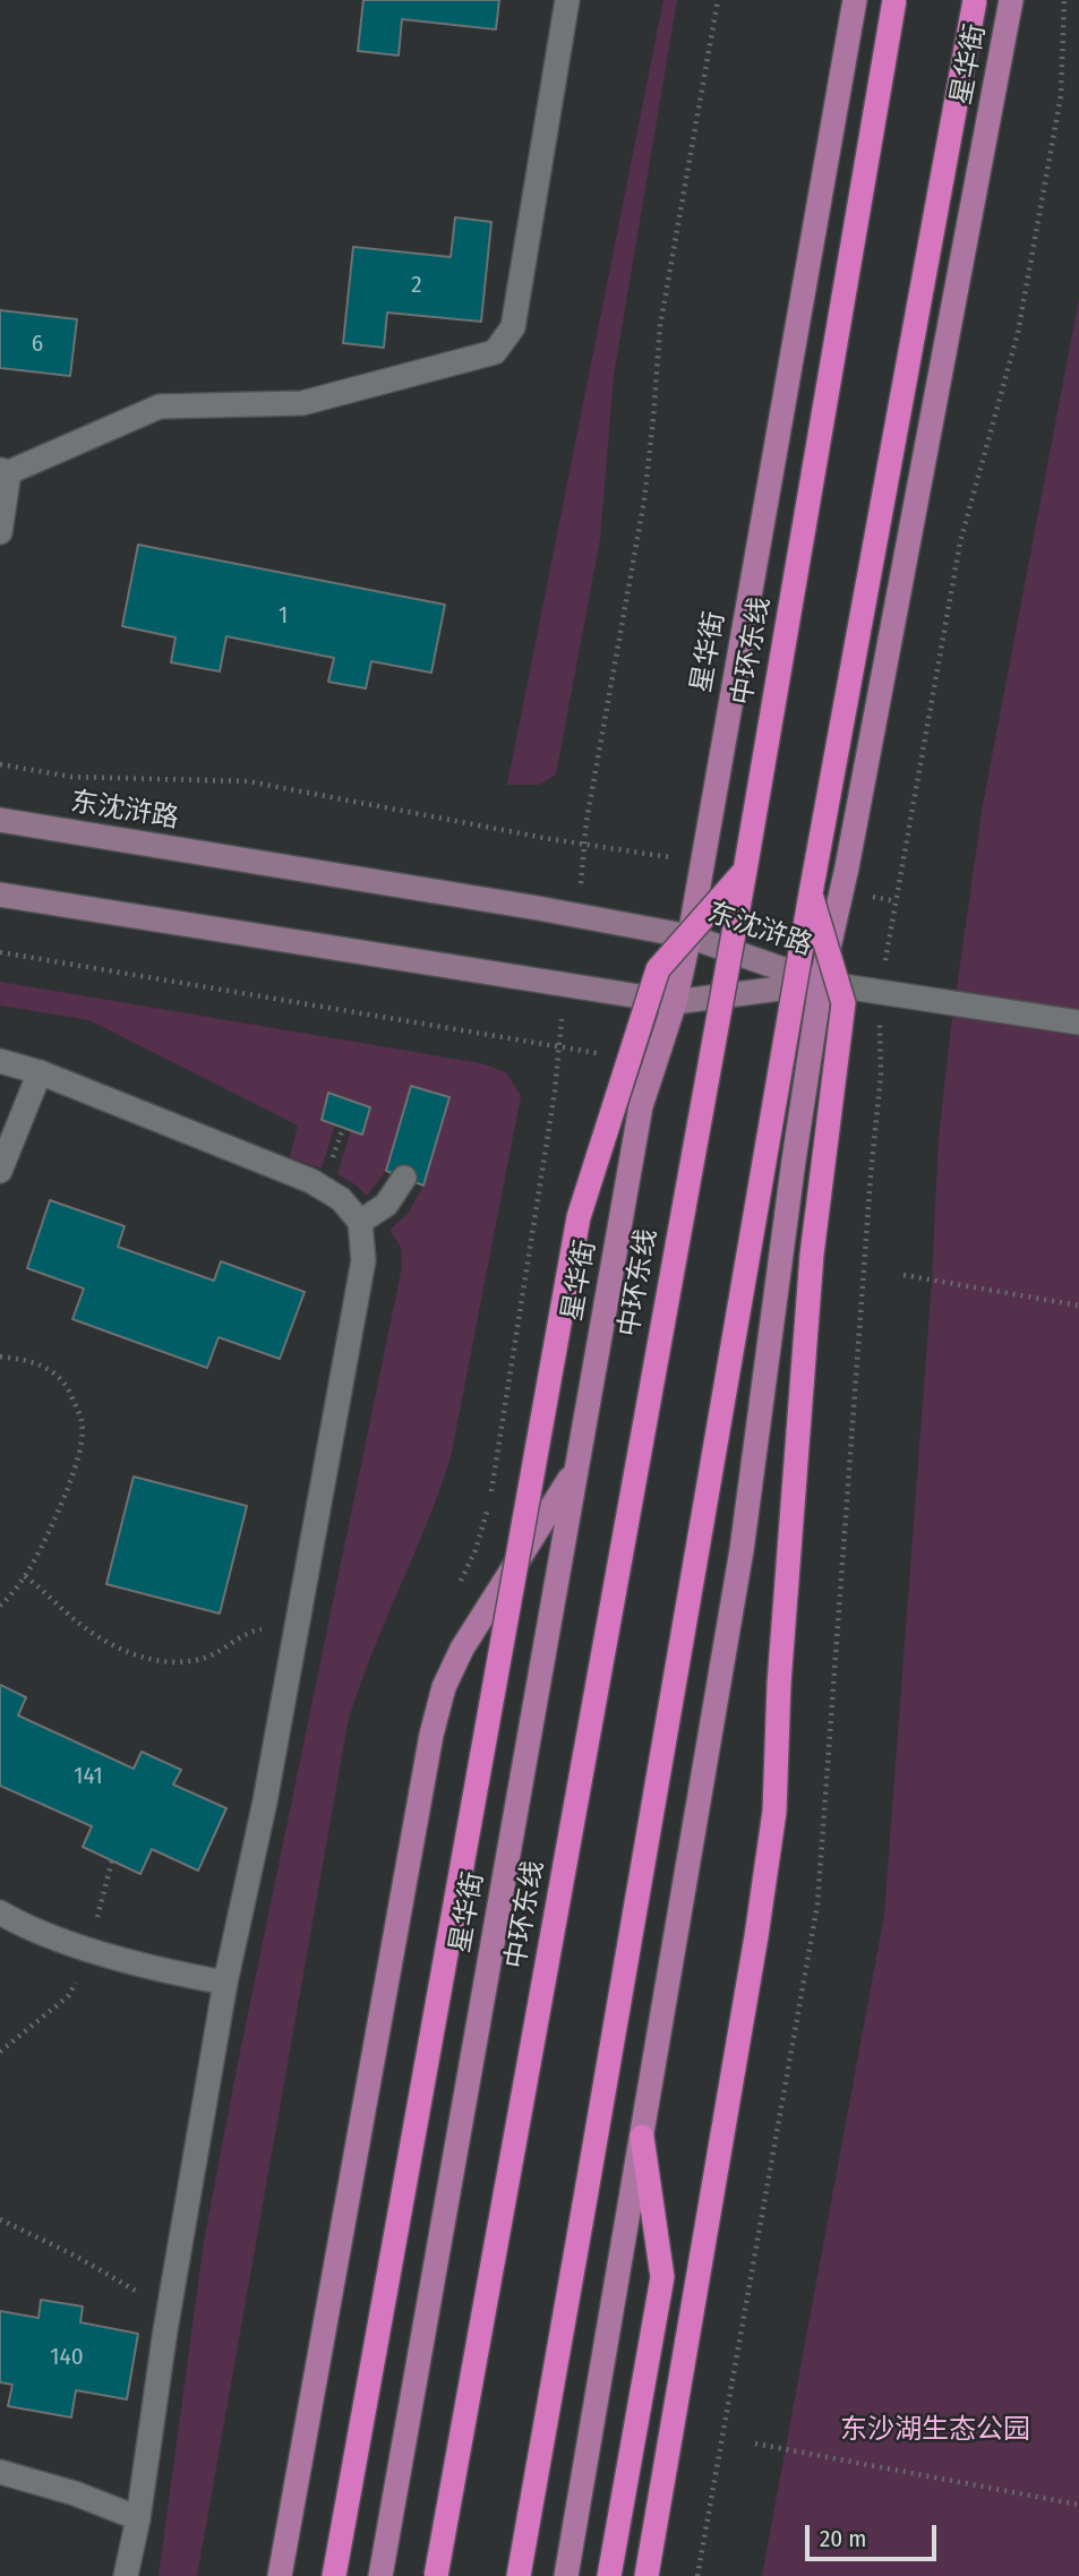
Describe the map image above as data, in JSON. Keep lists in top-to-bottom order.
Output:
{
  "streets": {
    "highway": ["中环东线"],
    "main road": ["星华街", "东沈浒路"]
  },
  "crossings": [
    ["星华街", "东沈浒路"]
  ],
  "parks": ["东沙湖生态公园"],
  "house_numbers": [
    "2",
    "6",
    "1",
    "141",
    "140"
  ],
  "scale_bar": "20 m"
}
